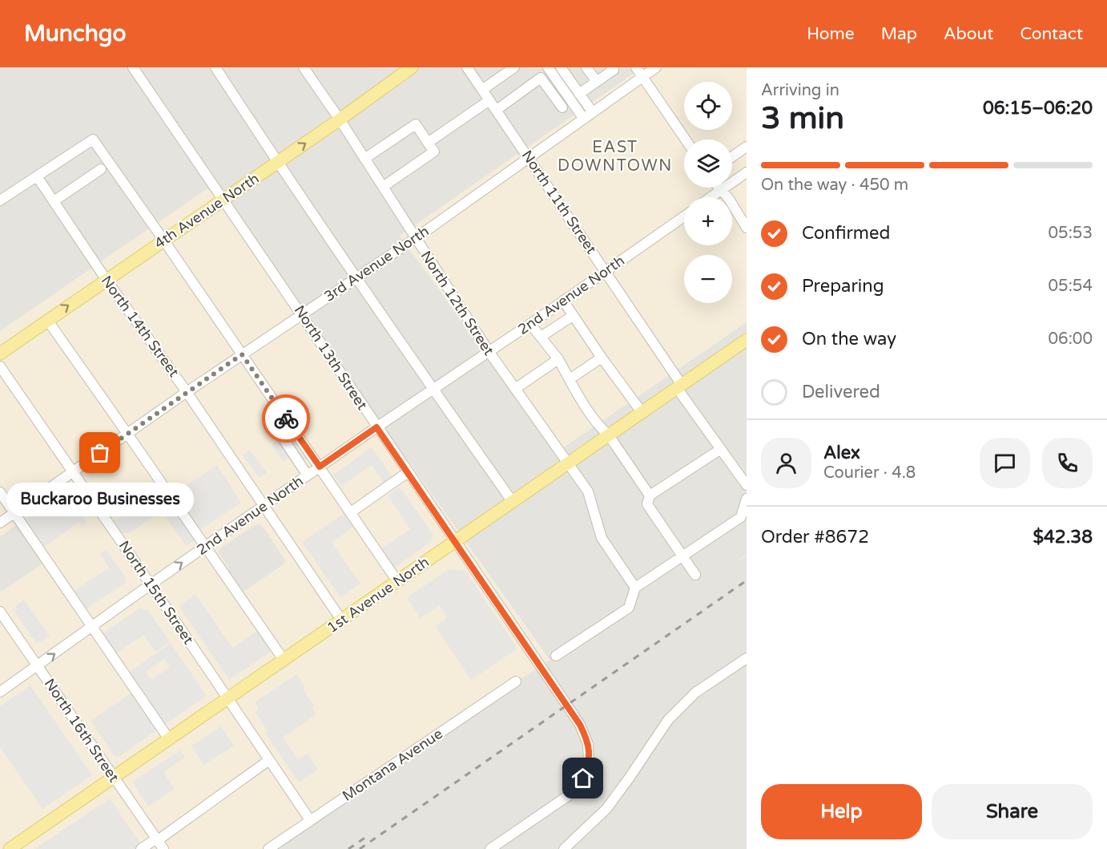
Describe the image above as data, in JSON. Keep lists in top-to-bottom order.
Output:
{
  "streets": {
    "main road": ["4th Avenue North", "1st Avenue North"],
    "street": [
      "North 11th Street",
      "3rd Avenue North",
      "2nd Avenue North",
      "North 12th Street",
      "North 14th Street",
      "North 13th Street",
      "North 15th Street",
      "North 16th Street",
      "Montana Avenue"
    ]
  },
  "crossings": [
    ["North 11th Street", "3rd Avenue North"],
    ["North 11th Street", "2nd Avenue North"],
    ["North 11th Street", "1st Avenue North"],
    ["4th Avenue North", "North 12th Street"],
    ["4th Avenue North", "North 14th Street"],
    ["4th Avenue North", "North 13th Street"],
    ["3rd Avenue North", "North 12th Street"],
    ["3rd Avenue North", "North 14th Street"],
    ["3rd Avenue North", "North 13th Street"],
    ["3rd Avenue North", "North 15th Street"],
    ["2nd Avenue North", "North 12th Street"],
    ["2nd Avenue North", "North 14th Street"],
    ["2nd Avenue North", "North 13th Street"],
    ["2nd Avenue North", "North 15th Street"],
    ["2nd Avenue North", "North 16th Street"],
    ["North 12th Street", "1st Avenue North"],
    ["North 14th Street", "1st Avenue North"],
    ["North 13th Street", "1st Avenue North"],
    ["North 15th Street", "1st Avenue North"],
    ["North 15th Street", "Montana Avenue"],
    ["1st Avenue North", "North 16th Street"]
  ],
  "districts": ["EAST DOWNTOWN"],
  "places": ["Buckaroo Businesses"],
  "page": {
    "header": "Munchgo",
    "nav": [
      "Home",
      "Map",
      "About",
      "Contact"
    ],
    "heading": ["3 min", "Arriving in", "06:15–06:20"],
    "panel": [
      "Alex",
      "Courier · 4.8",
      "Order #8672",
      "$42.38"
    ],
    "map_buttons": ["+", "−"],
    "bar": "On the way · 450 m",
    "list": [
      ["Confirmed", "05:53"],
      ["Preparing", "05:54"],
      ["On the way", "06:00"],
      "Delivered"
    ],
    "bubble": "Buckaroo Businesses",
    "buttons": ["Help", "Share"]
  }
}
